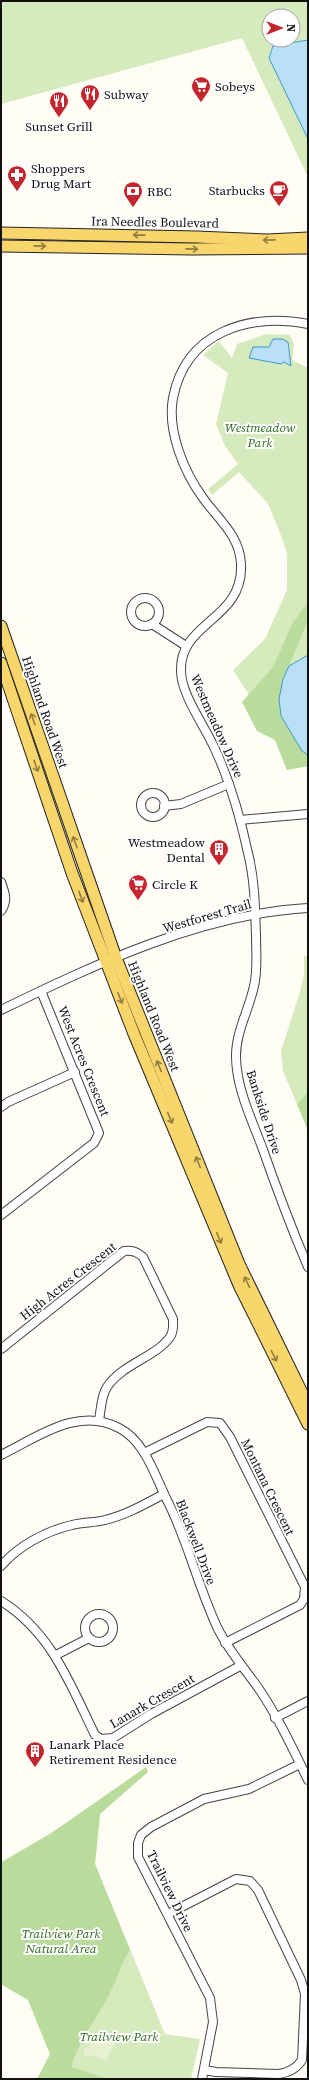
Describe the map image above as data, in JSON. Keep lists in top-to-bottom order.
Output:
{
  "streets": {
    "main road": ["Ira Needles Boulevard", "Highland Road West"],
    "street": [
      "Westmeadow Drive",
      "Westforest Trail",
      "West Acres Crescent",
      "Bankside Drive",
      "High Acres Crescent",
      "Montana Crescent",
      "Blackwell Drive",
      "Lanark Crescent",
      "Trailview Drive"
    ]
  },
  "crossings": [
    ["Highland Road West", "Westforest Trail"],
    ["Westmeadow Drive", "Westforest Trail"],
    ["Westmeadow Drive", "Bankside Drive"],
    ["Westforest Trail", "West Acres Crescent"],
    ["Westforest Trail", "Bankside Drive"],
    ["High Acres Crescent", "Blackwell Drive"],
    ["Montana Crescent", "Blackwell Drive"],
    ["Blackwell Drive", "Lanark Crescent"],
    ["Blackwell Drive", "Trailview Drive"]
  ],
  "parks": ["Westmeadow Park", "Trailview Park Natural Area", "Trailview Park"],
  "places": {
    "supermarket": ["Sobeys", "Circle K"],
    "restaurant": ["Subway", "Sunset Grill"],
    "pharmacy": ["Shoppers Drug Mart"],
    "cafe": ["Starbucks"],
    "bank": ["RBC"],
    "building": ["Westmeadow Dental", "Lanark Place Retirement Residence"]
  },
  "north": "right"
}
